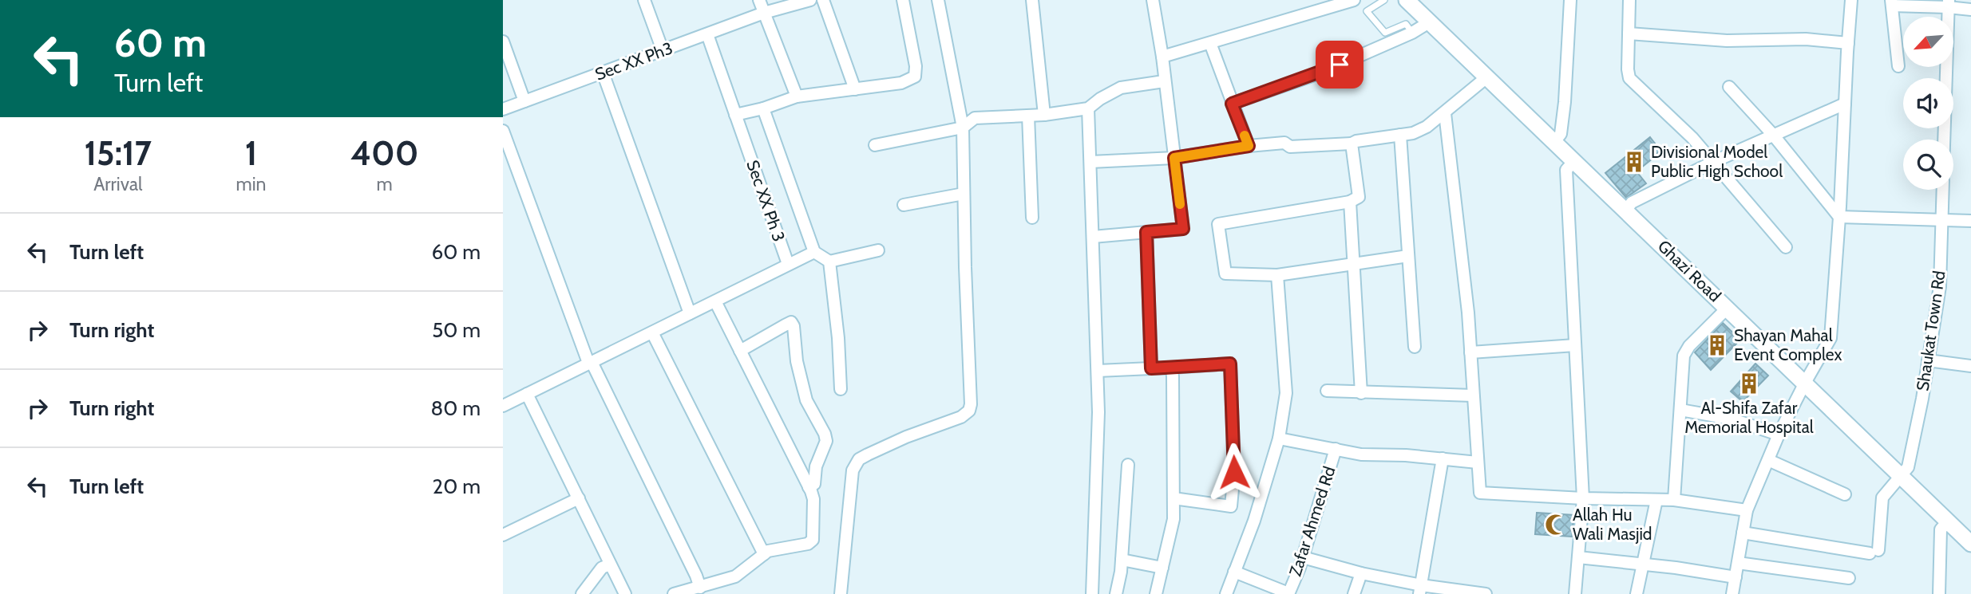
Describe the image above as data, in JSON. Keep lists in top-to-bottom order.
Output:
{
  "streets": {
    "main road": ["Ghazi Road"],
    "street": [
      "Sec XX Ph3",
      "Sec XX Ph 3",
      "Shaukat Town Rd",
      "Zafar Ahmed Rd"
    ]
  },
  "crossings": [
    ["Sec XX Ph3", "Sec XX Ph 3"],
    ["Ghazi Road", "Shaukat Town Rd"]
  ],
  "places": {
    "building": ["Divisional Model Public High School", "Shayan Mahal Event Complex", "Al-Shifa Zafar Memorial Hospital"],
    "mosque": ["Allah Hu Wali Masjid"]
  },
  "north": "bottom left",
  "page": {
    "turn": ["60 m", "Turn left"],
    "eta": [
      "15:17",
      "Arrival",
      "1",
      "min",
      "400",
      "m"
    ],
    "list": [
      {
        "name": "Turn left",
        "value": "60 m"
      },
      {
        "name": "Turn right",
        "value": "50 m"
      },
      {
        "name": "Turn right",
        "value": "80 m"
      },
      {
        "name": "Turn left",
        "value": "20 m"
      }
    ]
  }
}
